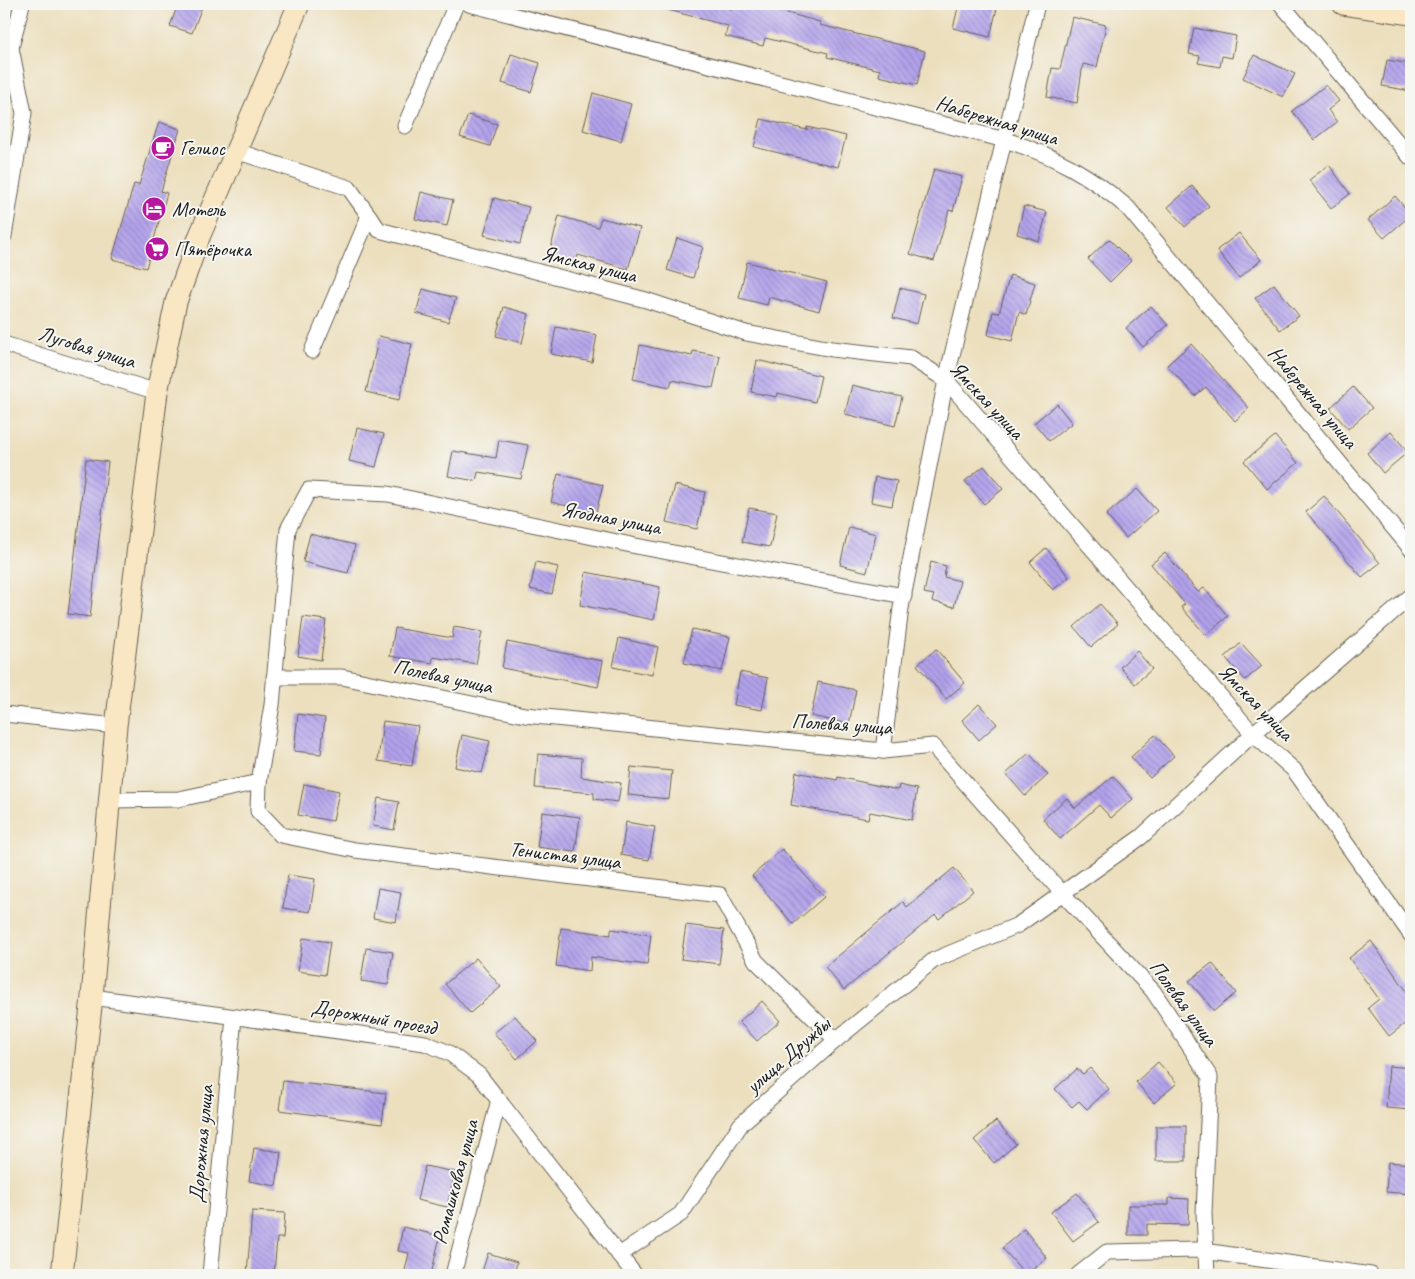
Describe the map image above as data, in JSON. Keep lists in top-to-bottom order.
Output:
{
  "streets": {
    "street": [
      "Набережная улица",
      "Ямская улица",
      "Луговая улица",
      "Ягодная улица",
      "Полевая улица",
      "Тенистая улица",
      "Дорожный проезд",
      "улица Дружбы",
      "Дорожная улица",
      "Ромашковая улица"
    ]
  },
  "crossings": [
    ["Ямская улица", "улица Дружбы"],
    ["Ягодная улица", "Полевая улица"],
    ["Полевая улица", "улица Дружбы"],
    ["Тенистая улица", "улица Дружбы"],
    ["Дорожный проезд", "улица Дружбы"],
    ["Дорожный проезд", "Дорожная улица"],
    ["Дорожный проезд", "Ромашковая улица"]
  ],
  "places": {
    "cafe": ["Гелиос"],
    "hotel": ["Мотель"],
    "supermarket": ["Пятёрочка"]
  }
}
